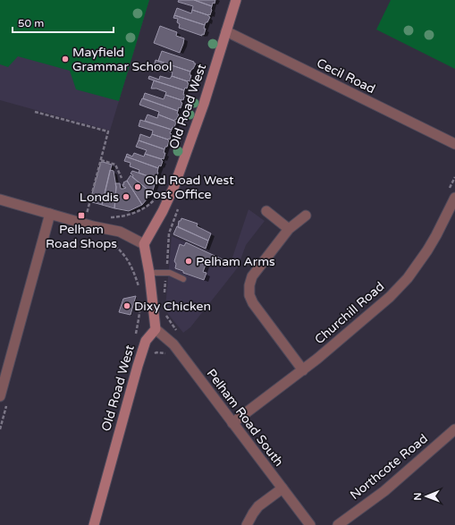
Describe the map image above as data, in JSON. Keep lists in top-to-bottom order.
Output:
{
  "streets": {
    "main road": ["Old Road West"],
    "street": [
      "Cecil Road",
      "Churchill Road",
      "Pelham Road South",
      "Northcote Road"
    ]
  },
  "crossings": [
    ["Cecil Road", "Old Road West"],
    ["Old Road West", "Pelham Road South"],
    ["Churchill Road", "Pelham Road South"]
  ],
  "places": {
    "other": [
      "Mayfield Grammar School",
      "Old Road West Post Office",
      "Londis",
      "Pelham Arms",
      "Dixy Chicken"
    ],
    "transit": ["Pelham Road Shops"]
  },
  "scale_bar": "50 m",
  "north": "left"
}
